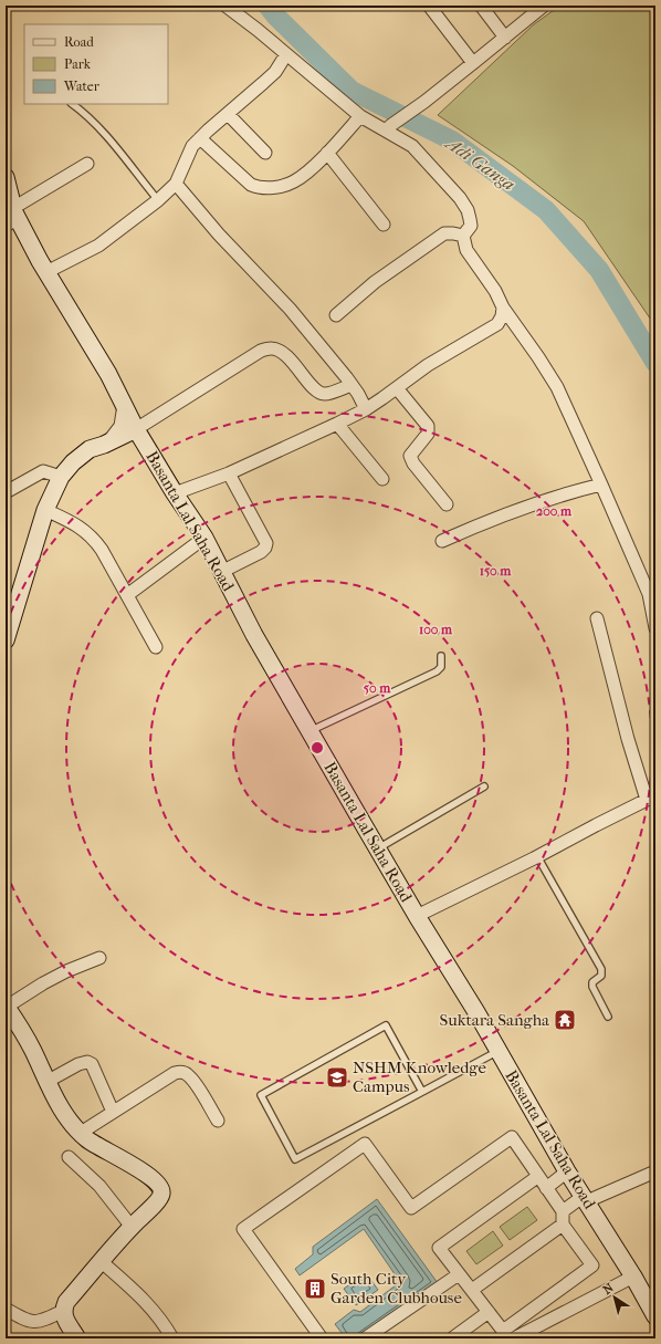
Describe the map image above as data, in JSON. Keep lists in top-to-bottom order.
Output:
{
  "streets": {
    "main road": ["Basanta Lal Saha Road"]
  },
  "water": ["Adi Ganga"],
  "places": {
    "temple": ["Suktara Sangha"],
    "school or university": ["NSHM Knowledge Campus"],
    "building": ["South City Garden Clubhouse"]
  },
  "legend": ["Road", "Park", "Water"],
  "north": "top left",
  "rings": [
    "200 m",
    "150 m",
    "100 m",
    "50 m"
  ]
}
